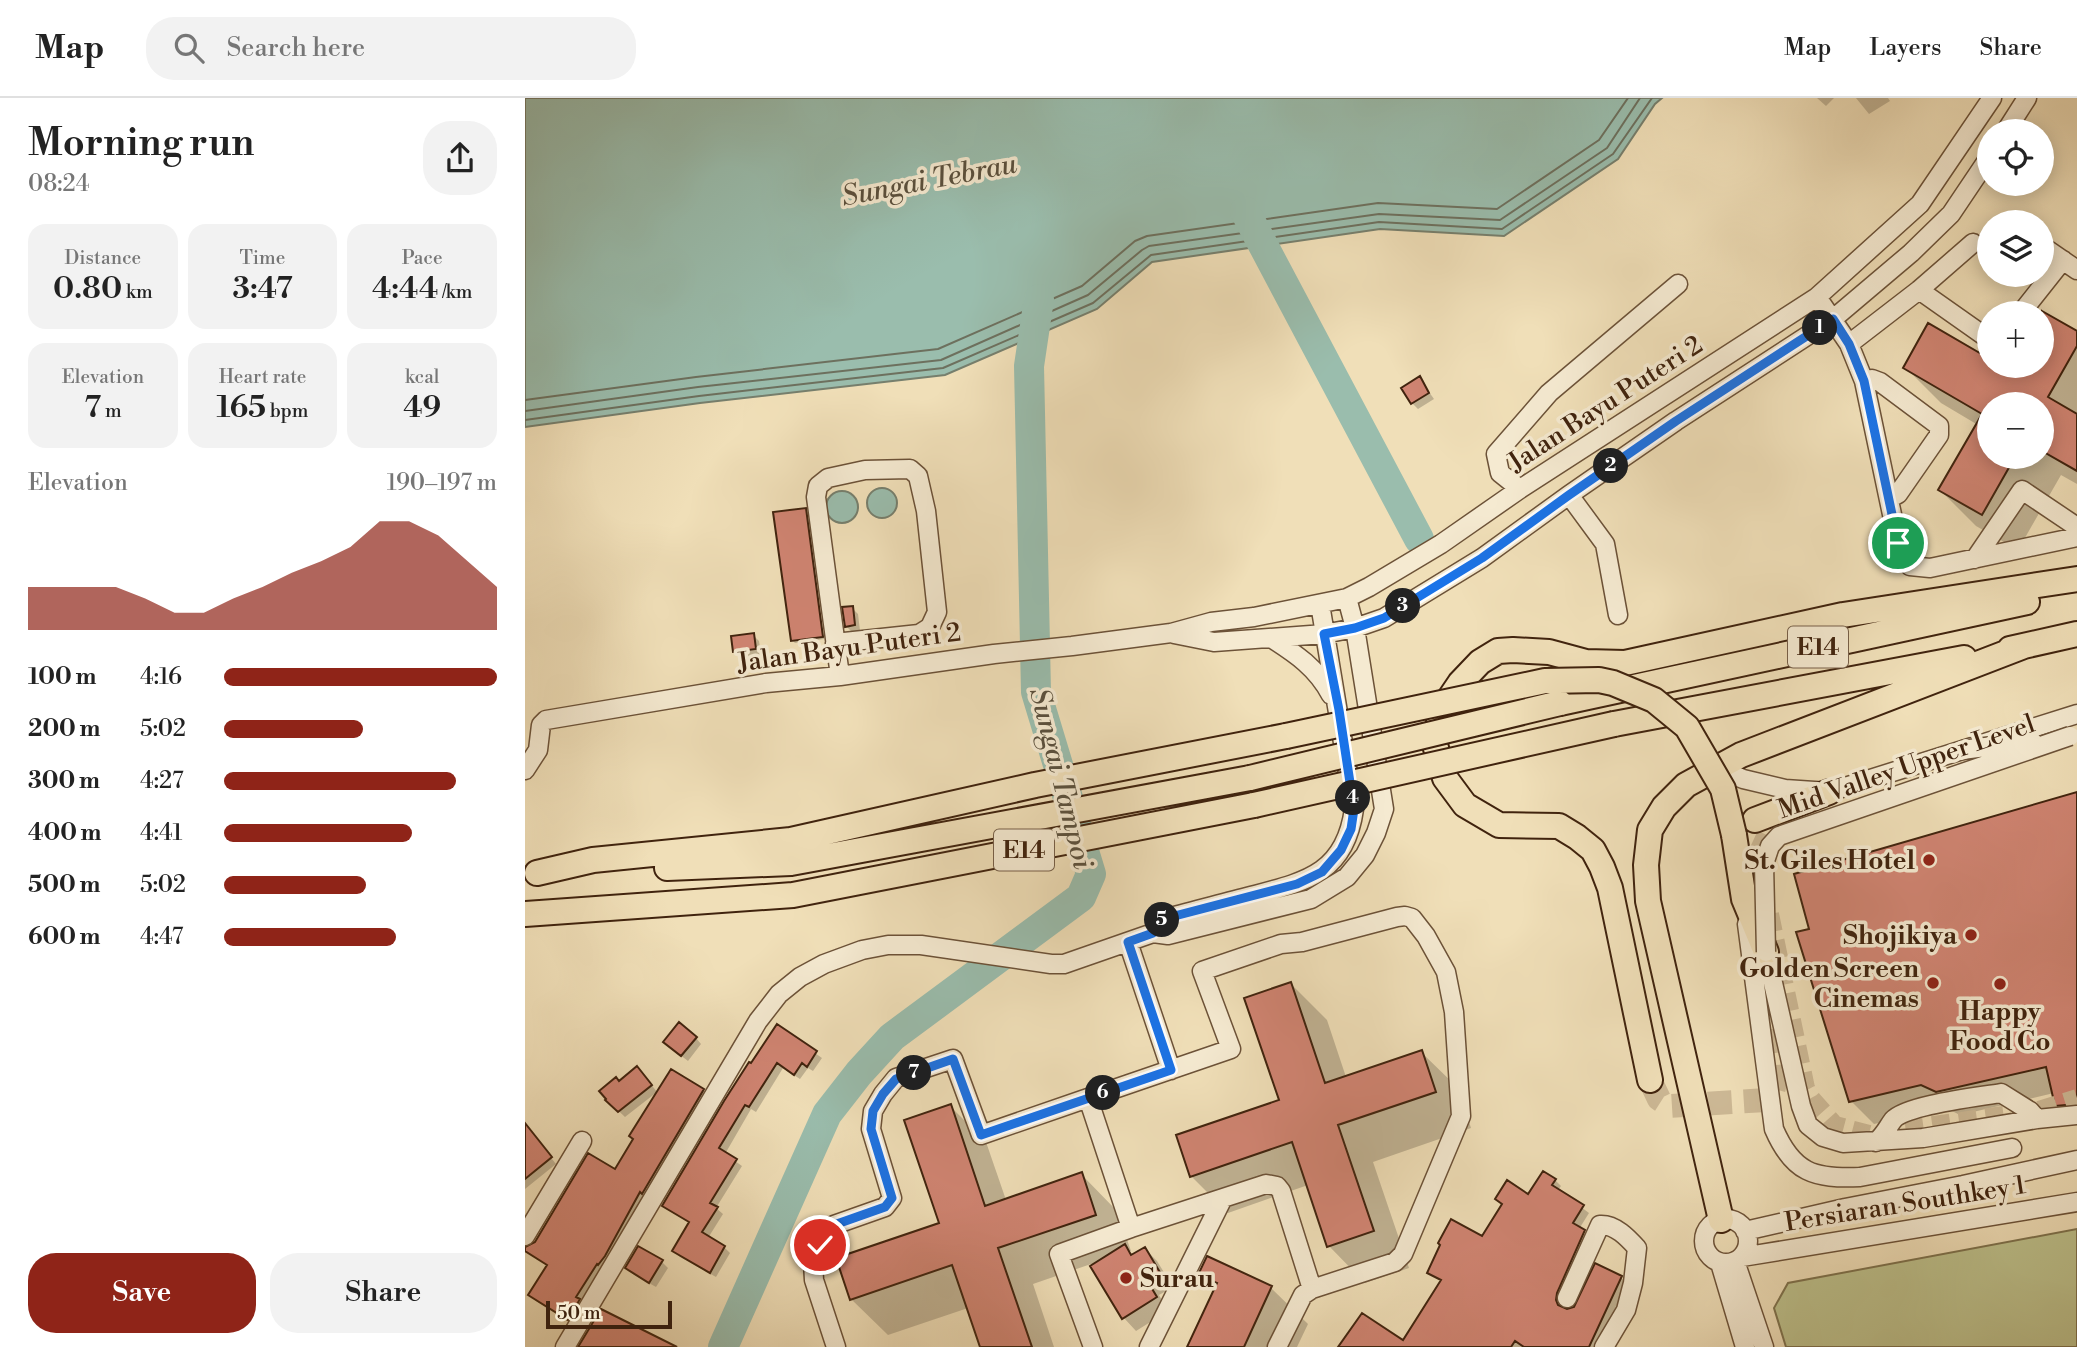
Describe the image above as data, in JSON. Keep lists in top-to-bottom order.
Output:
{
  "streets": {
    "highway": ["E14"],
    "street": ["Jalan Bayu Puteri 2", "Mid Valley Upper Level", "Persiaran Southkey 1"]
  },
  "water": ["Sungai Tebrau", "Sungai Tampoi"],
  "places": [
    "St. Giles Hotel",
    "Shojikiya",
    "Golden Screen Cinemas",
    "Happy Food Co",
    "Surau"
  ],
  "scale_bar": "50 m",
  "page": {
    "header": "Map",
    "search": "Search here",
    "nav": ["Map", "Layers", "Share"],
    "heading": ["Morning run", "08:24"],
    "map_buttons": ["+", "−"],
    "stats": [
      ["Distance", "0.80 km"],
      ["Time", "3:47"],
      ["Pace", "4:44 /km"],
      ["Elevation", "7 m"],
      ["Heart rate", "165 bpm"],
      ["kcal", "49"]
    ],
    "pins": [
      "1",
      "2",
      "3",
      "4",
      "5",
      "7",
      "6"
    ],
    "chart": ["Elevation", "190–197 m"],
    "list": [
      {
        "name": "100 m",
        "note": "4:16"
      },
      {
        "name": "200 m",
        "note": "5:02"
      },
      {
        "name": "300 m",
        "note": "4:27"
      },
      {
        "name": "400 m",
        "note": "4:41"
      },
      {
        "name": "500 m",
        "note": "5:02"
      },
      {
        "name": "600 m",
        "note": "4:47"
      }
    ],
    "buttons": ["Save", "Share"],
    "scale": "50 m"
  }
}
